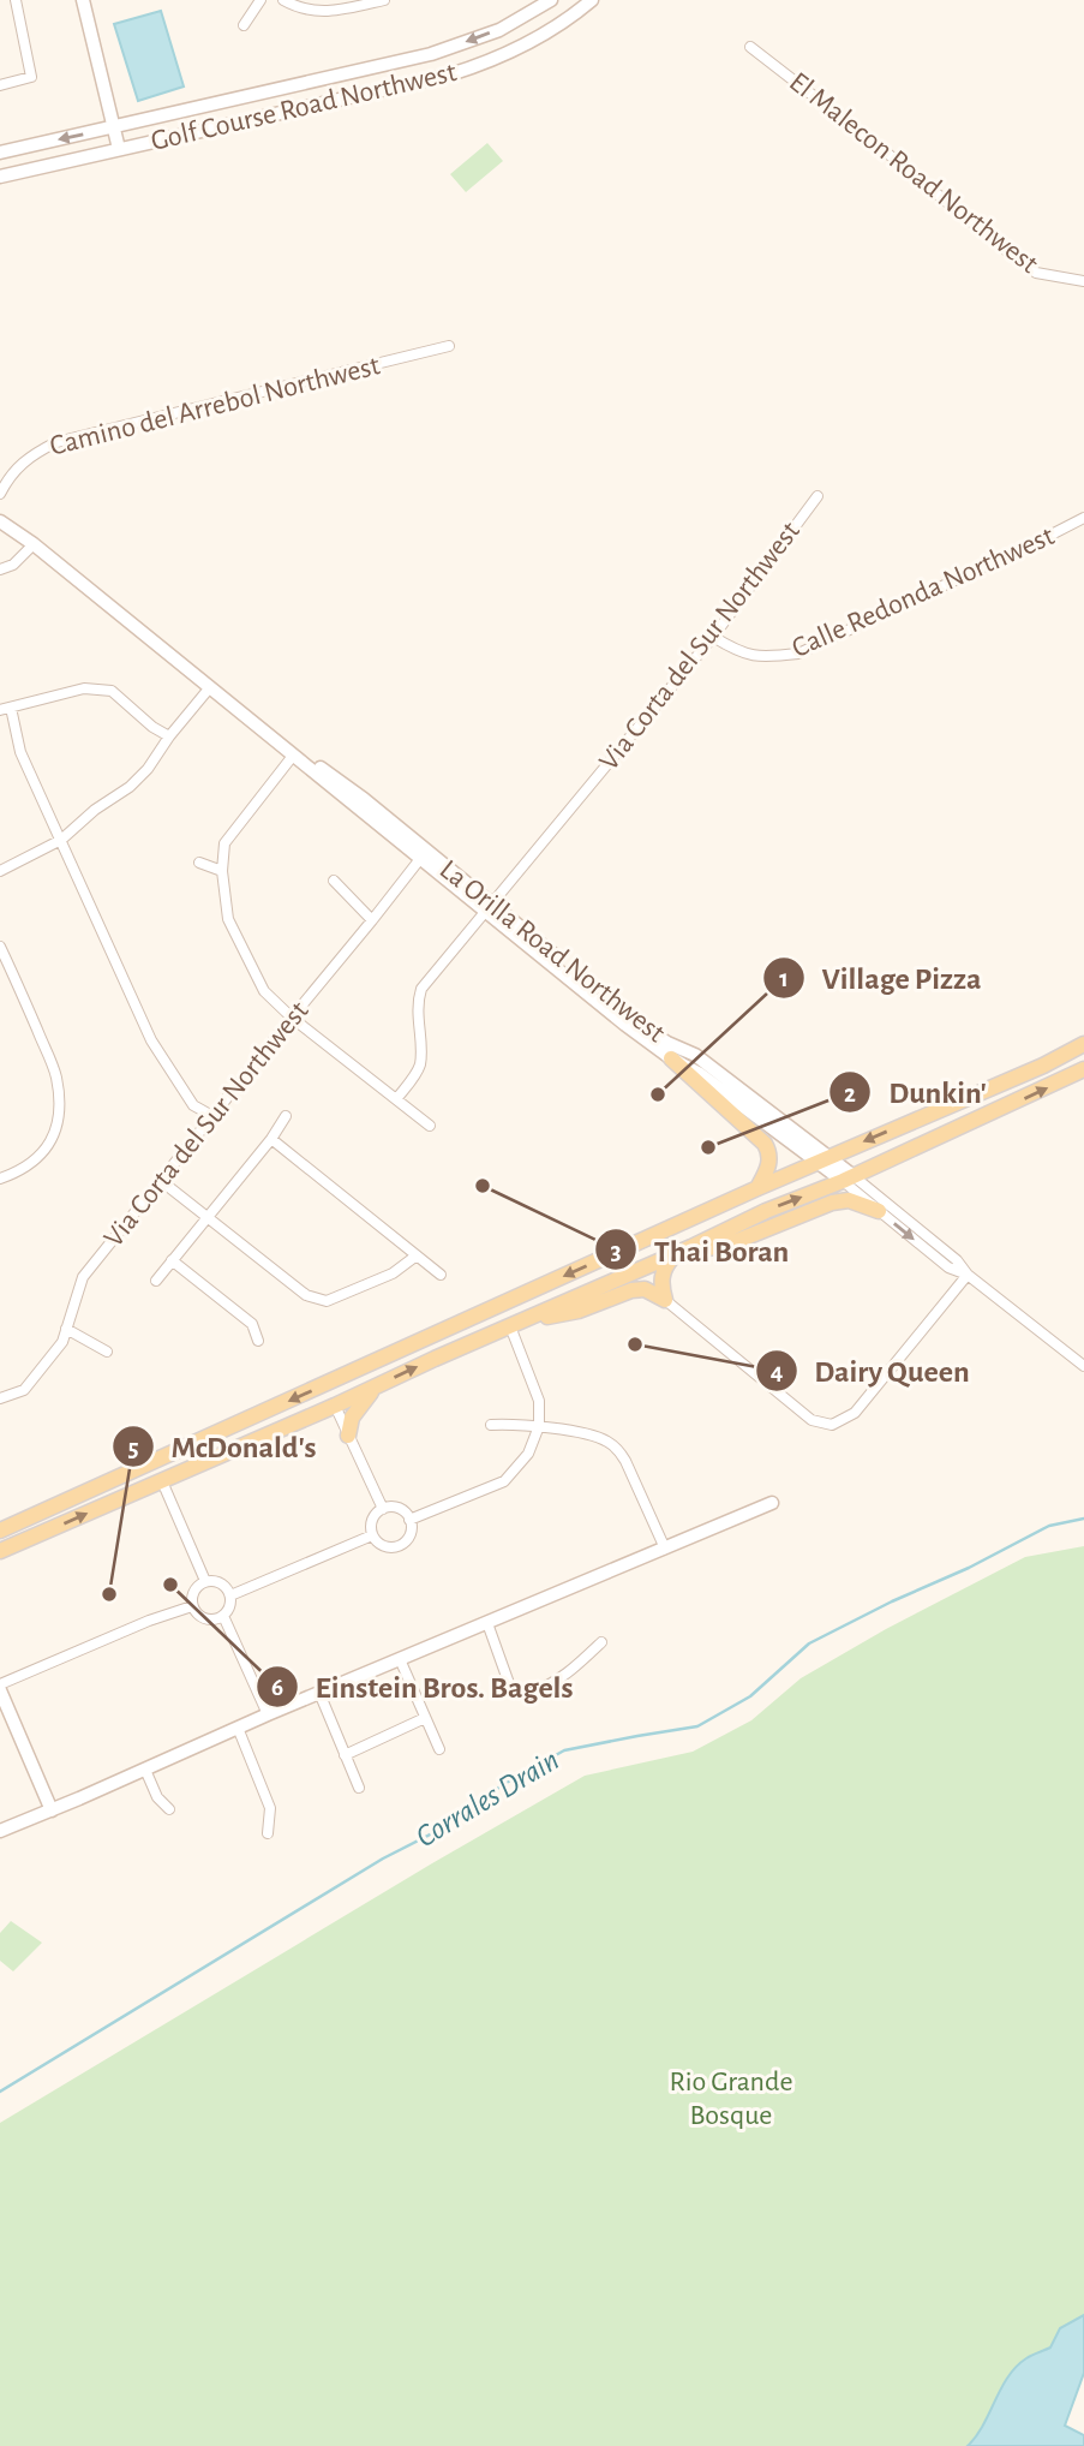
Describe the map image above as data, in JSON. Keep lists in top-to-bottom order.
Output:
{
  "streets": {
    "street": [
      "Golf Course Road Northwest",
      "El Malecon Road Northwest",
      "Camino del Arrebol Northwest",
      "Calle Redonda Northwest",
      "Via Corta del Sur Northwest",
      "La Orilla Road Northwest"
    ]
  },
  "crossings": [
    ["Calle Redonda Northwest", "Via Corta del Sur Northwest"],
    ["Via Corta del Sur Northwest", "La Orilla Road Northwest"]
  ],
  "water": ["Corrales Drain"],
  "parks": ["Rio Grande Bosque"],
  "places": [
    "Village Pizza",
    "Dunkin'",
    "Thai Boran",
    "Dairy Queen",
    "Einstein Bros. Bagels",
    "McDonald's"
  ]
}
